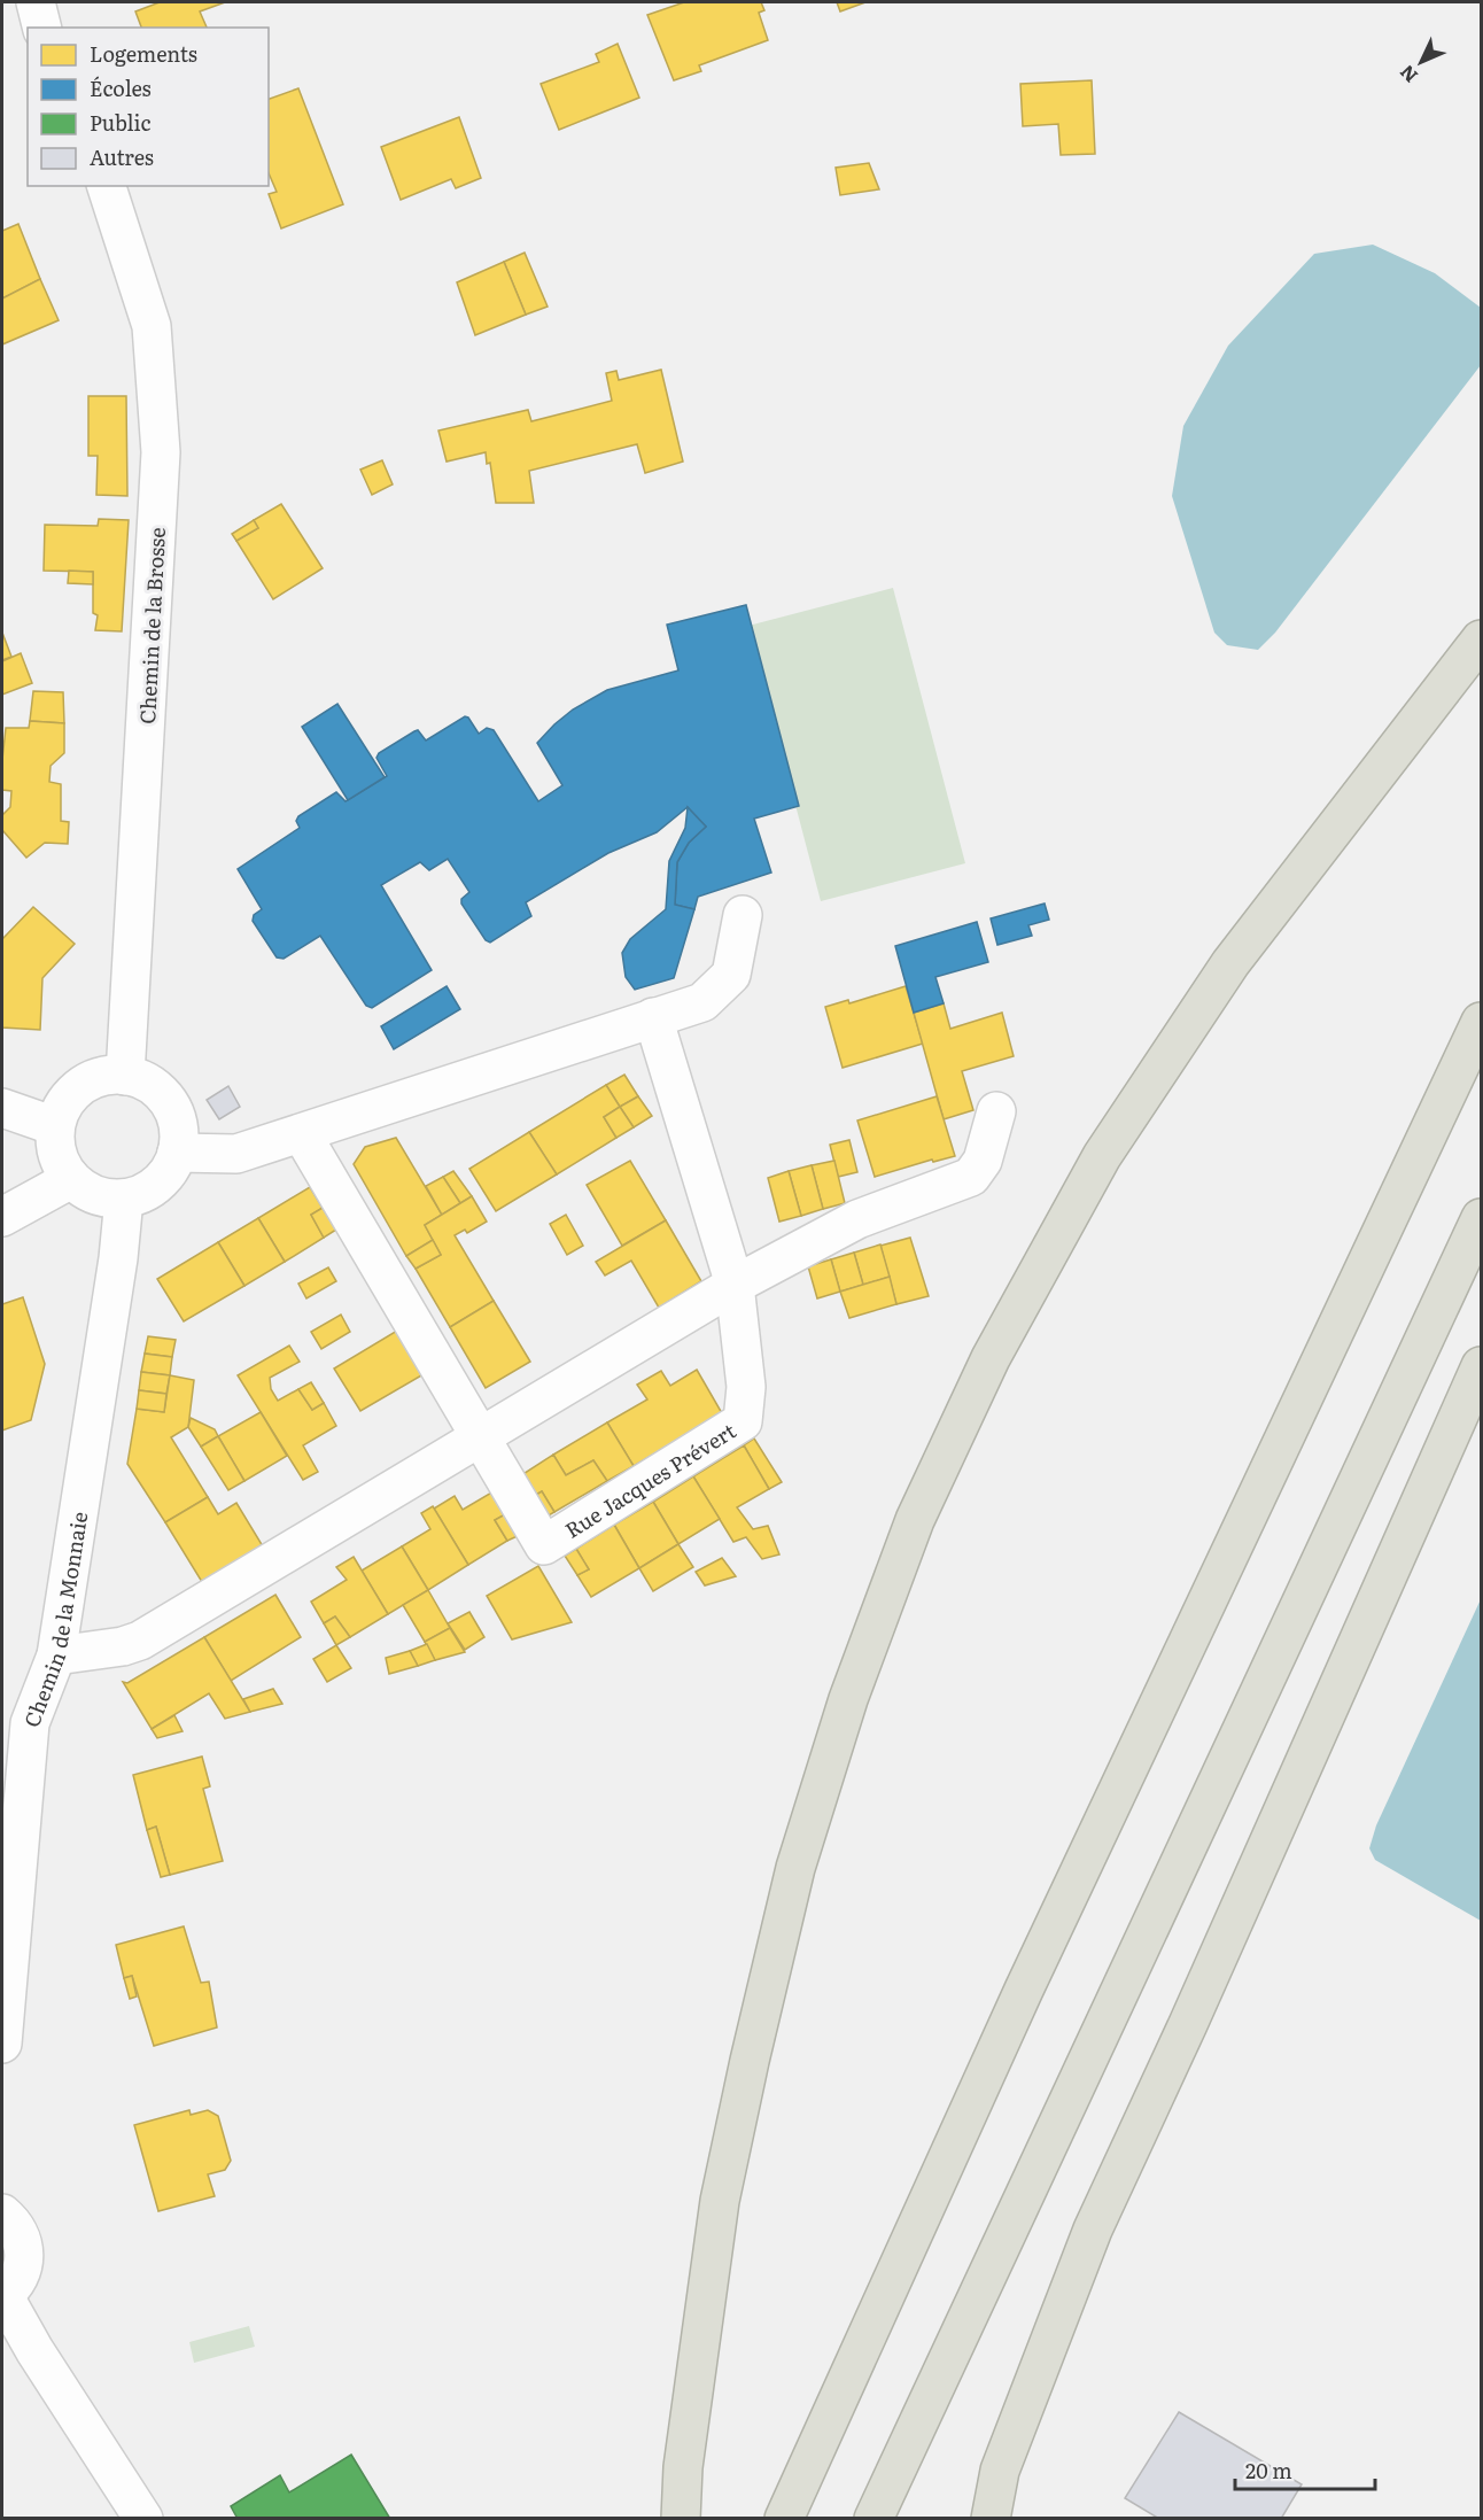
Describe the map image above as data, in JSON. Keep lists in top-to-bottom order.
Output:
{
  "streets": {
    "street": ["Chemin de la Brosse", "Rue Jacques Prévert", "Chemin de la Monnaie"]
  },
  "crossings": [
    ["Chemin de la Brosse", "Chemin de la Monnaie"]
  ],
  "legend": [
    "Logements",
    "Écoles",
    "Public",
    "Autres"
  ],
  "scale_bar": "20 m",
  "north": "bottom left"
}
